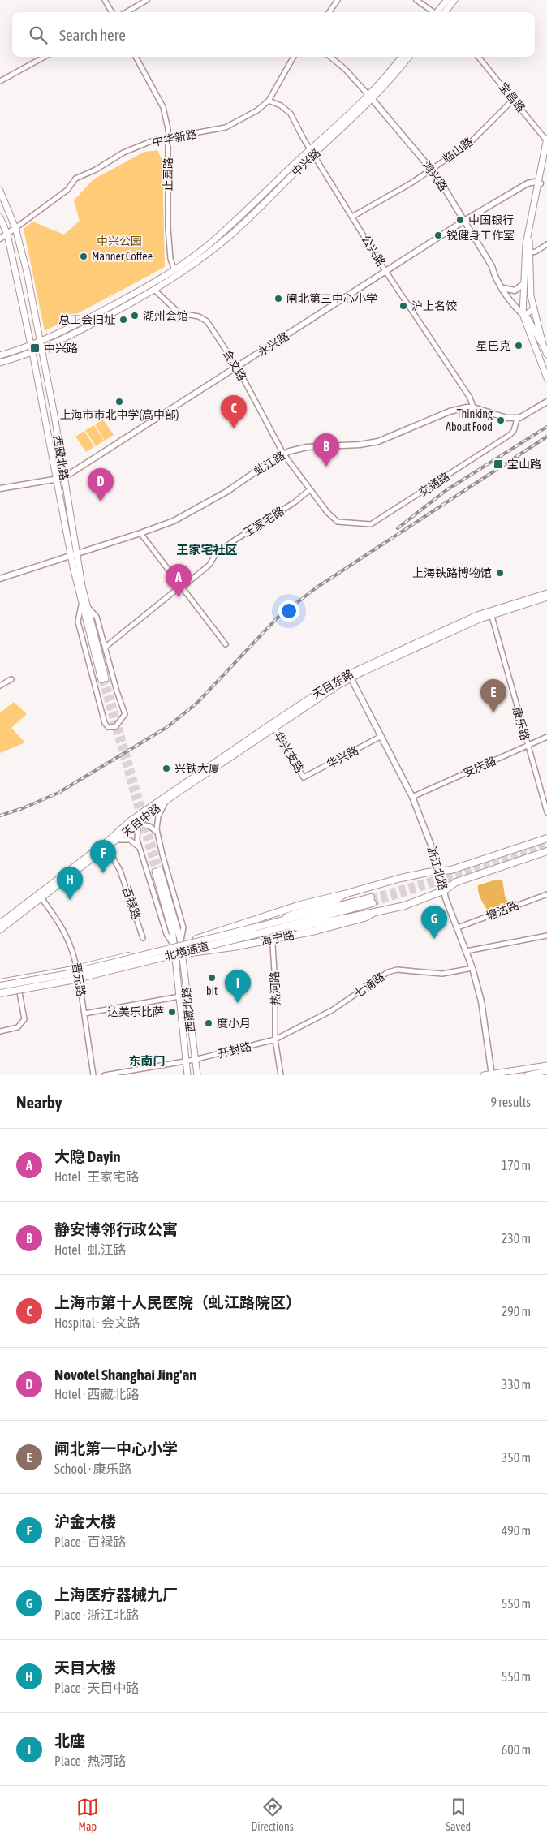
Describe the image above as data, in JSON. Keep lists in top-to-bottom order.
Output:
{
  "streets": {
    "main road": [
      "中兴路",
      "西藏北路",
      "天目东路",
      "天目中路",
      "海宁路",
      "北横通道"
    ],
    "street": [
      "宝昌路",
      "中华新路",
      "临山路",
      "止园路",
      "鸿兴路",
      "公兴路",
      "永兴路",
      "会文路",
      "虬江路",
      "交通路",
      "王家宅路",
      "康乐路",
      "华兴支路",
      "华兴路",
      "安庆路",
      "浙江北路",
      "百禄路",
      "塘沽路",
      "晋元路",
      "七浦路",
      "热河路",
      "开封路"
    ]
  },
  "crossings": [
    ["宝昌路", "临山路"],
    ["中华新路", "止园路"],
    ["中华新路", "公兴路"],
    ["中华新路", "西藏北路"],
    ["临山路", "鸿兴路"],
    ["临山路", "公兴路"],
    ["中兴路", "止园路"],
    ["中兴路", "鸿兴路"],
    ["中兴路", "公兴路"],
    ["中兴路", "会文路"],
    ["中兴路", "西藏北路"],
    ["鸿兴路", "永兴路"],
    ["公兴路", "永兴路"],
    ["公兴路", "虬江路"],
    ["永兴路", "会文路"],
    ["永兴路", "西藏北路"],
    ["会文路", "虬江路"],
    ["会文路", "交通路"],
    ["会文路", "王家宅路"],
    ["西藏北路", "虬江路"],
    ["西藏北路", "天目东路"],
    ["西藏北路", "天目中路"],
    ["西藏北路", "海宁路"],
    ["西藏北路", "开封路"],
    ["虬江路", "交通路"],
    ["天目东路", "康乐路"],
    ["天目东路", "华兴支路"],
    ["天目东路", "天目中路"],
    ["天目东路", "浙江北路"],
    ["康乐路", "安庆路"],
    ["华兴支路", "华兴路"],
    ["华兴路", "浙江北路"],
    ["安庆路", "浙江北路"],
    ["天目中路", "百禄路"],
    ["天目中路", "晋元路"],
    ["浙江北路", "塘沽路"],
    ["浙江北路", "海宁路"],
    ["浙江北路", "七浦路"],
    ["海宁路", "北横通道"],
    ["海宁路", "晋元路"],
    ["海宁路", "热河路"],
    ["七浦路", "热河路"],
    ["七浦路", "开封路"],
    ["热河路", "开封路"]
  ],
  "districts": ["王家宅社区", "东南门"],
  "parks": ["中兴公园"],
  "places": {
    "other": [
      "中国银行",
      "锐健身工作室",
      "Manner Coffee",
      "闸北第三中心小学",
      "沪上名饺",
      "湖州会馆",
      "总工会旧址",
      "星巴克",
      "上海市市北中学(高中部)",
      "Thinking About Food",
      "上海铁路博物馆",
      "兴铁大厦",
      "bit",
      "达美乐比萨",
      "度小月"
    ],
    "transit": ["中兴路", "宝山路"]
  },
  "page": {
    "search": "Search here",
    "pins": [
      "C",
      "B",
      "D",
      "A",
      "E",
      "F",
      "H",
      "G",
      "I"
    ],
    "heading": ["Nearby", "9 results"],
    "list": [
      {
        "mark": "A",
        "name": "大隐 Dayin",
        "note": "Hotel · 王家宅路",
        "value": "170 m"
      },
      {
        "mark": "B",
        "name": "静安博邻行政公寓",
        "note": "Hotel · 虬江路",
        "value": "230 m"
      },
      {
        "mark": "C",
        "name": "上海市第十人民医院（虬江路院区）",
        "note": "Hospital · 会文路",
        "value": "290 m"
      },
      {
        "mark": "D",
        "name": "Novotel Shanghai Jing'an",
        "note": "Hotel · 西藏北路",
        "value": "330 m"
      },
      {
        "mark": "E",
        "name": "闸北第一中心小学",
        "note": "School · 康乐路",
        "value": "350 m"
      },
      {
        "mark": "F",
        "name": "沪金大楼",
        "note": "Place · 百禄路",
        "value": "490 m"
      },
      {
        "mark": "G",
        "name": "上海医疗器械九厂",
        "note": "Place · 浙江北路",
        "value": "550 m"
      },
      {
        "mark": "H",
        "name": "天目大楼",
        "note": "Place · 天目中路",
        "value": "550 m"
      },
      {
        "mark": "I",
        "name": "北座",
        "note": "Place · 热河路",
        "value": "600 m"
      }
    ],
    "nav": ["Map", "Directions", "Saved"]
  }
}
